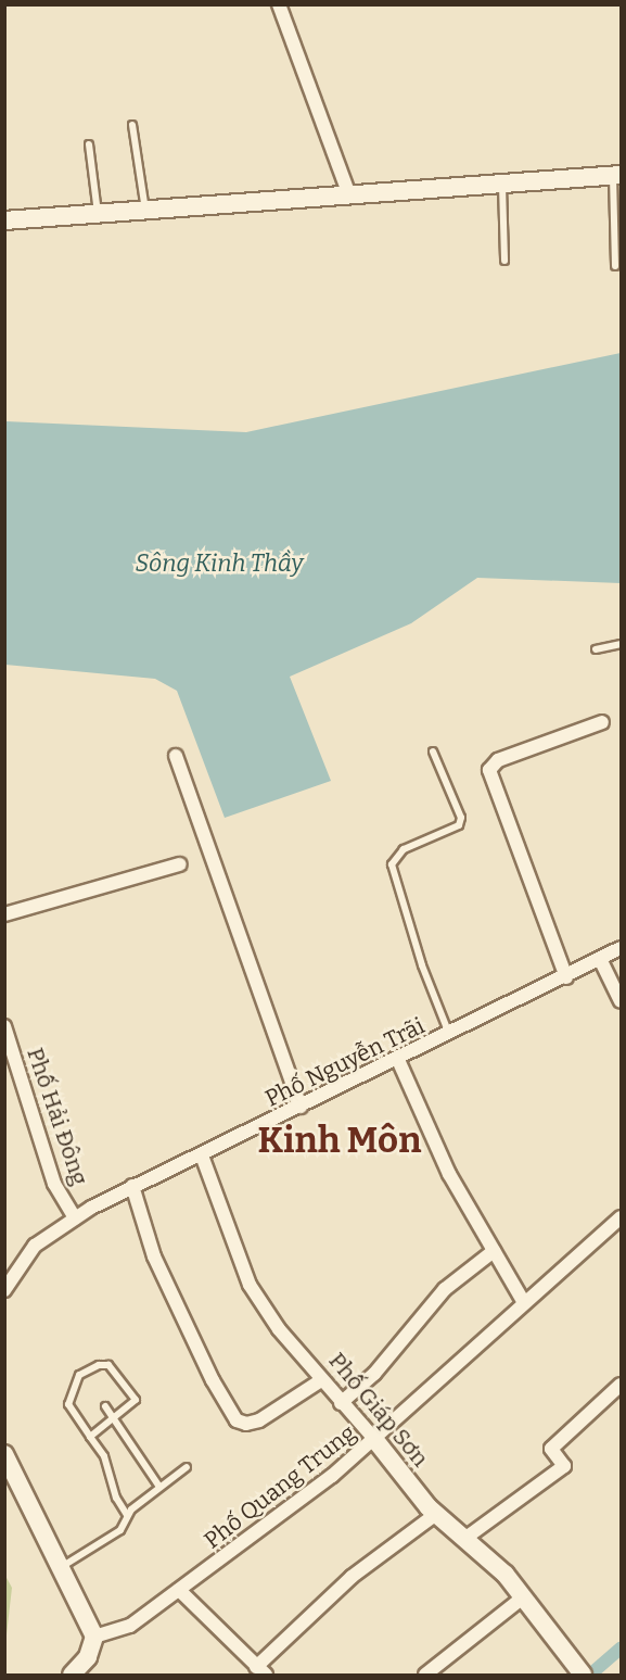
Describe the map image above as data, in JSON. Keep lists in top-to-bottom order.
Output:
{
  "streets": {
    "street": [
      "Phố Nguyễn Trãi",
      "Phố Hải Đông",
      "Phố Giáp Sơn",
      "Phố Quang Trung"
    ]
  },
  "crossings": [
    ["Phố Nguyễn Trãi", "Phố Hải Đông"],
    ["Phố Nguyễn Trãi", "Phố Giáp Sơn"],
    ["Phố Giáp Sơn", "Phố Quang Trung"]
  ],
  "districts": ["Kinh Môn"],
  "water": ["Sông Kinh Thầy"]
}
